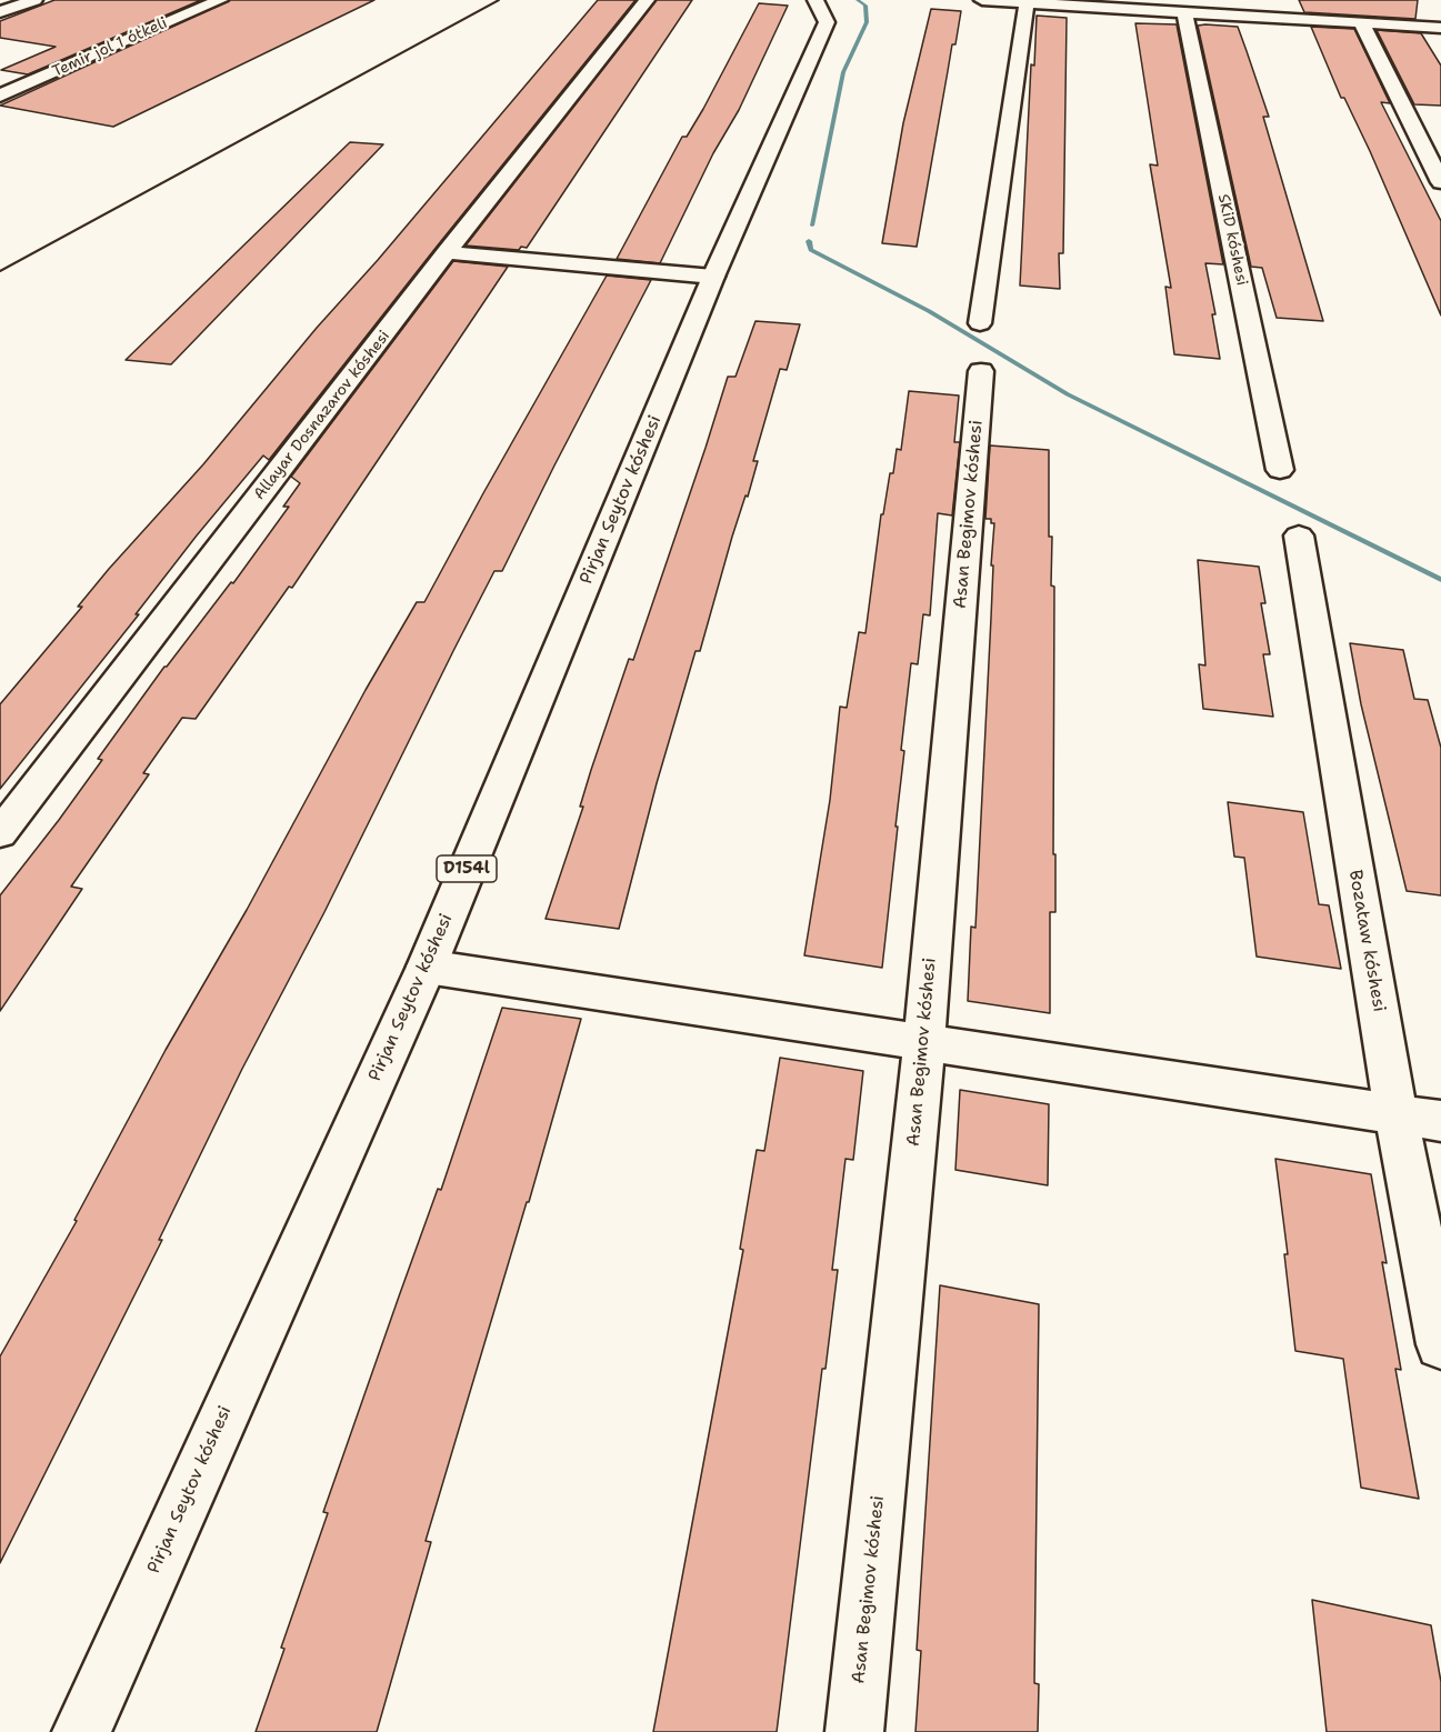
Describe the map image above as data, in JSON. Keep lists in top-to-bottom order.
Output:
{
  "streets": {
    "street": [
      "Temir jol 1 ótkeli",
      "SKiD kóshesi",
      "Allayar Dosnazarov kóshesi",
      "Pirjan Seytov kóshesi",
      "Asan Begimov kóshesi",
      "D154l",
      "Bozataw kóshesi"
    ]
  }
}
